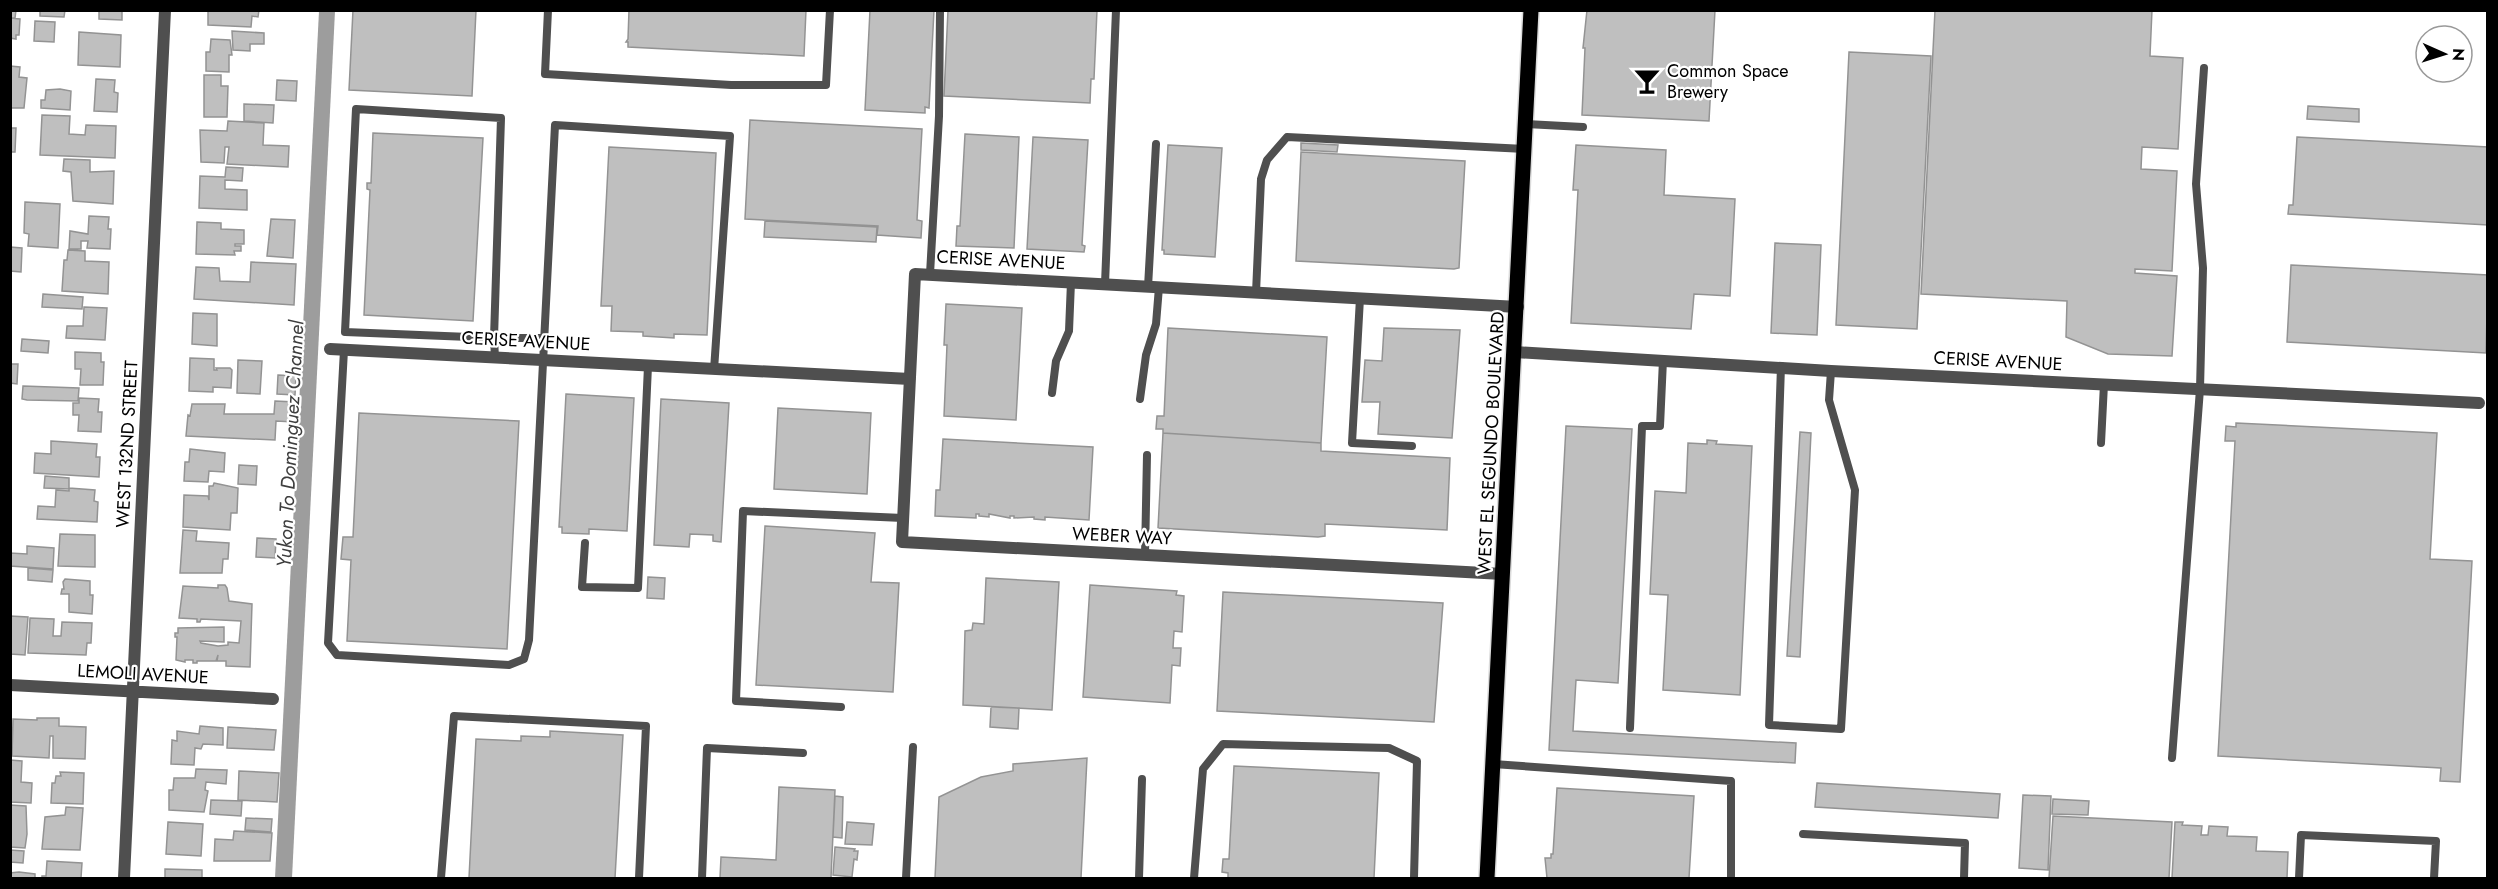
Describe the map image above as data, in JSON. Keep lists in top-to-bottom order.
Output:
{
  "streets": {
    "main road": ["WEST EL SEGUNDO BOULEVARD"],
    "street": [
      "CERISE AVENUE",
      "WEST 132ND STREET",
      "WEBER WAY",
      "LEMOLI AVENUE"
    ]
  },
  "crossings": [
    ["CERISE AVENUE", "WEST EL SEGUNDO BOULEVARD"],
    ["CERISE AVENUE", "WEBER WAY"],
    ["WEST EL SEGUNDO BOULEVARD", "WEBER WAY"],
    ["WEST 132ND STREET", "LEMOLI AVENUE"]
  ],
  "water": ["Yukon To Dominguez Channel"],
  "places": {
    "bar": ["Common Space Brewery"]
  },
  "north": "right"
}
